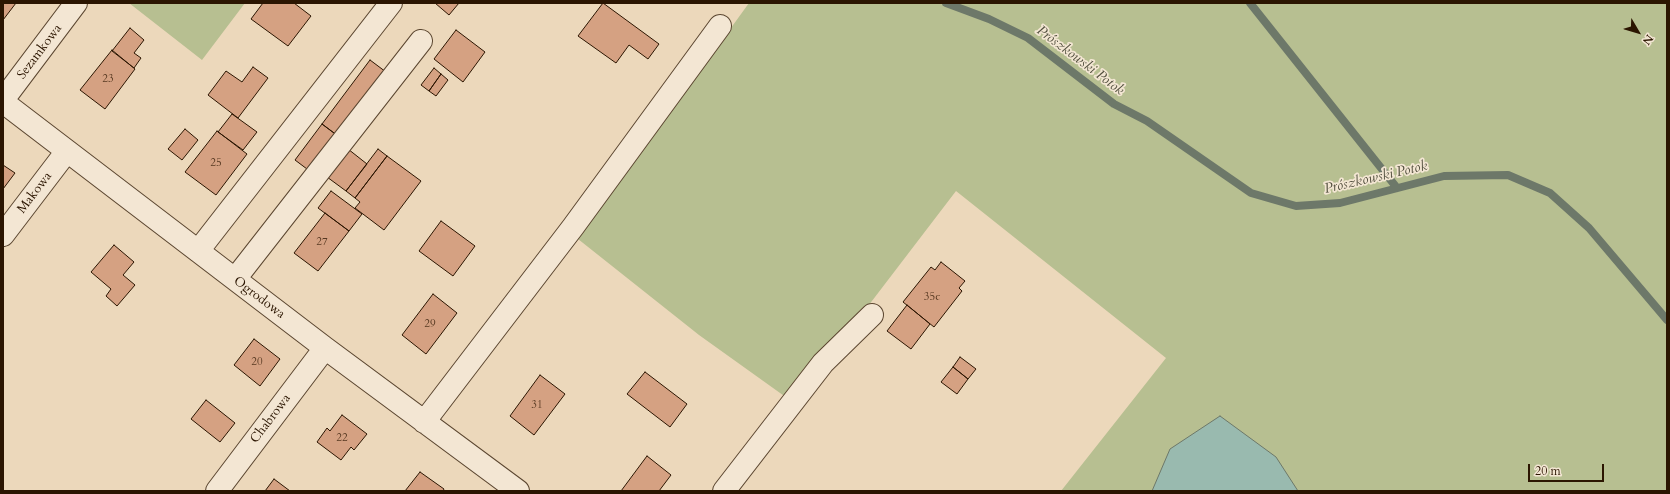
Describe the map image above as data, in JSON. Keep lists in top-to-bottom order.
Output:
{
  "streets": {
    "street": [
      "Sezamkowa",
      "Makowa",
      "Ogrodowa",
      "Chabrowa"
    ]
  },
  "crossings": [
    ["Sezamkowa", "Ogrodowa"],
    ["Makowa", "Ogrodowa"],
    ["Ogrodowa", "Chabrowa"]
  ],
  "water": ["Prószkowski Potok"],
  "house_numbers": [
    "23",
    "25",
    "27",
    "35c",
    "29",
    "20",
    "31",
    "22"
  ],
  "scale_bar": "20 m",
  "north": "bottom right"
}
